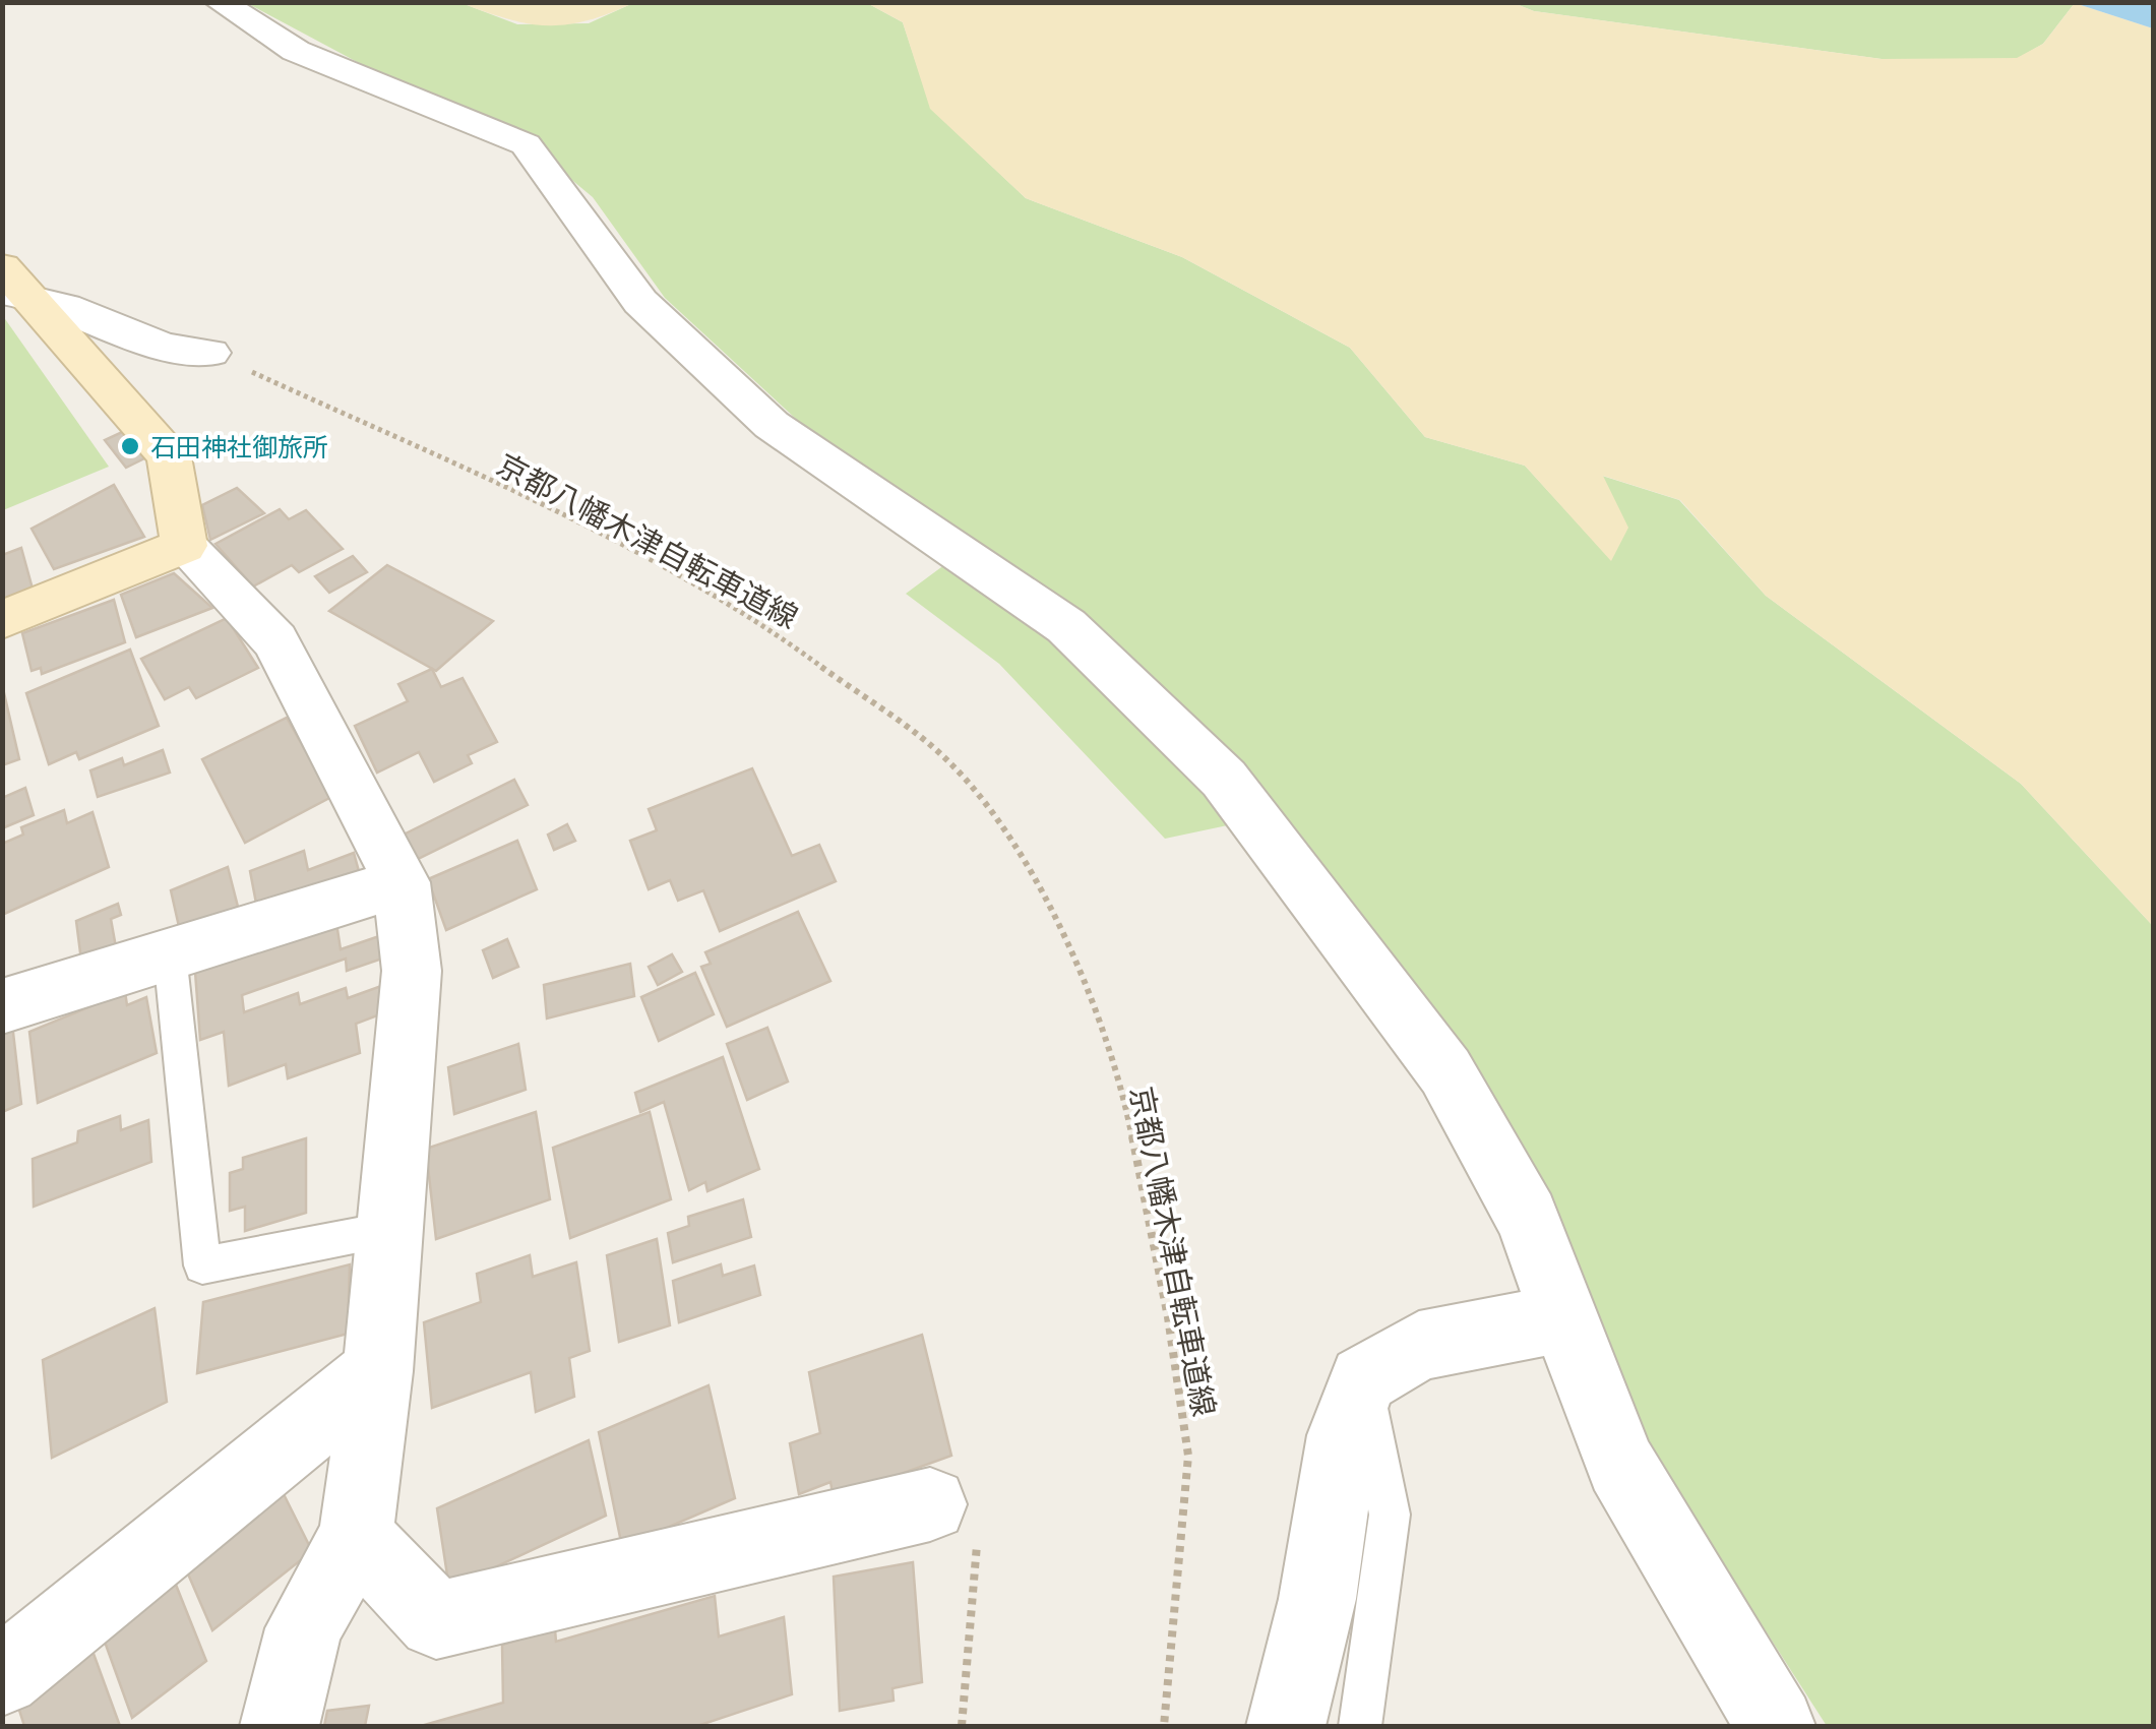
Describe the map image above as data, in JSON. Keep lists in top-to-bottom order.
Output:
{
  "streets": {
    "path": ["京都八幡木津自転車道線"]
  },
  "places": ["石田神社御旅所"]
}
